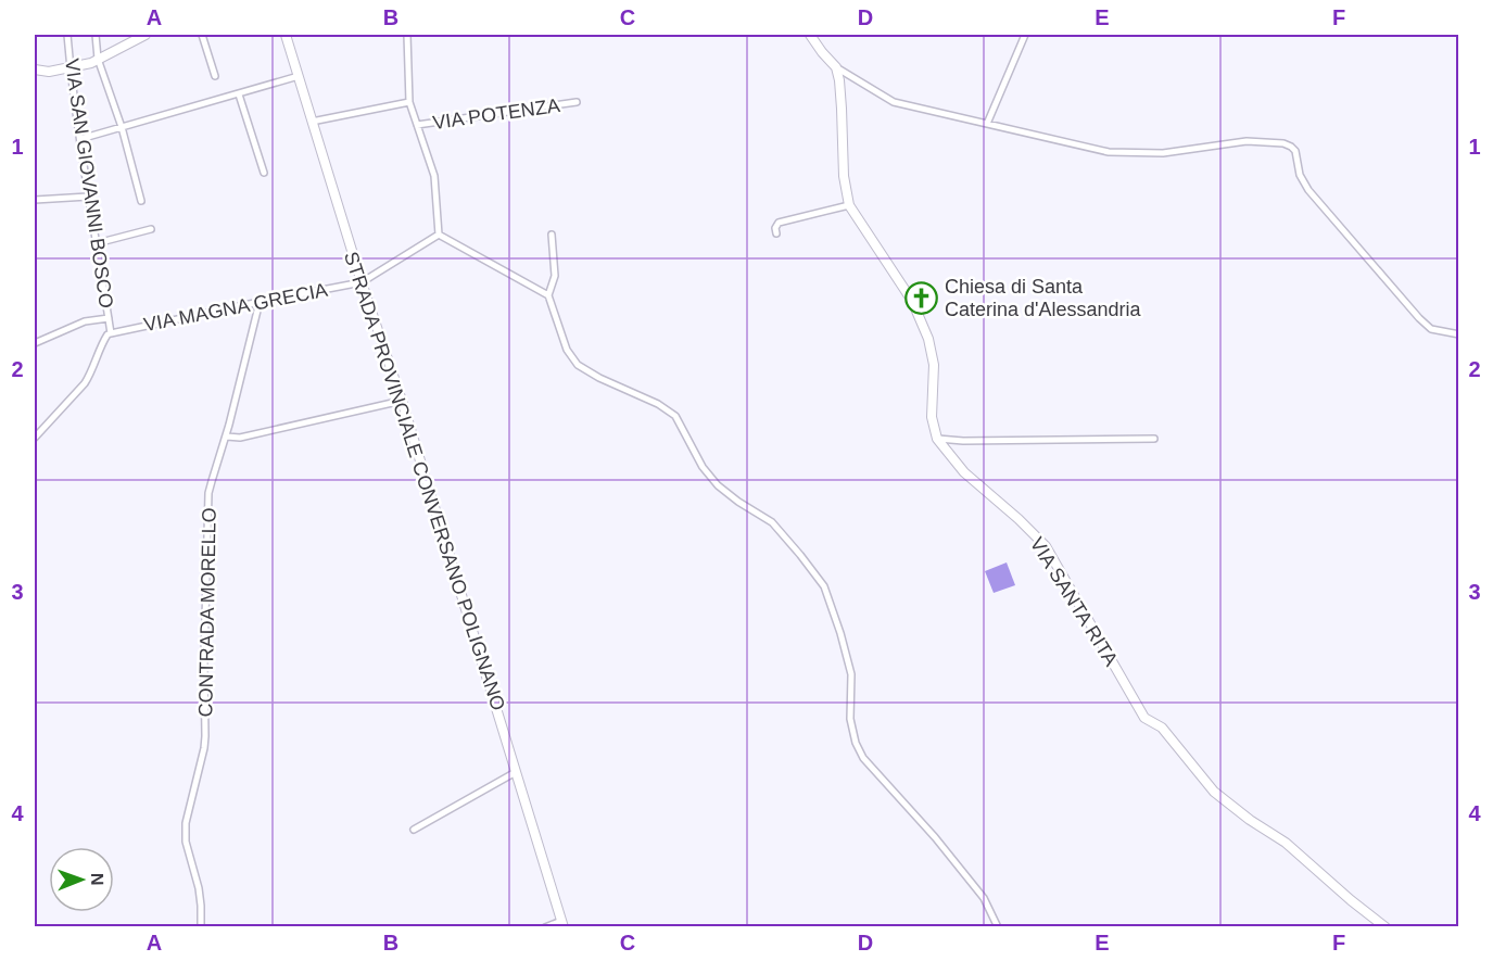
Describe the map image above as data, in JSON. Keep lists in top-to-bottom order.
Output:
{
  "streets": {
    "street": [
      "VIA POTENZA",
      "VIA SAN GIOVANNI BOSCO",
      "VIA MAGNA GRECIA",
      "STRADA PROVINCIALE CONVERSANO POLIGNANO",
      "VIA SANTA RITA",
      "CONTRADA MORELLO"
    ]
  },
  "crossings": [
    ["VIA SAN GIOVANNI BOSCO", "VIA MAGNA GRECIA"],
    ["VIA MAGNA GRECIA", "STRADA PROVINCIALE CONVERSANO POLIGNANO"],
    ["VIA MAGNA GRECIA", "CONTRADA MORELLO"]
  ],
  "places": {
    "church": ["Chiesa di Santa Caterina d'Alessandria"]
  },
  "north": "right",
  "grid": {
    "columns": [
      "A",
      "B",
      "C",
      "D",
      "E",
      "F"
    ],
    "rows": [
      "1",
      "2",
      "3",
      "4"
    ]
  }
}
